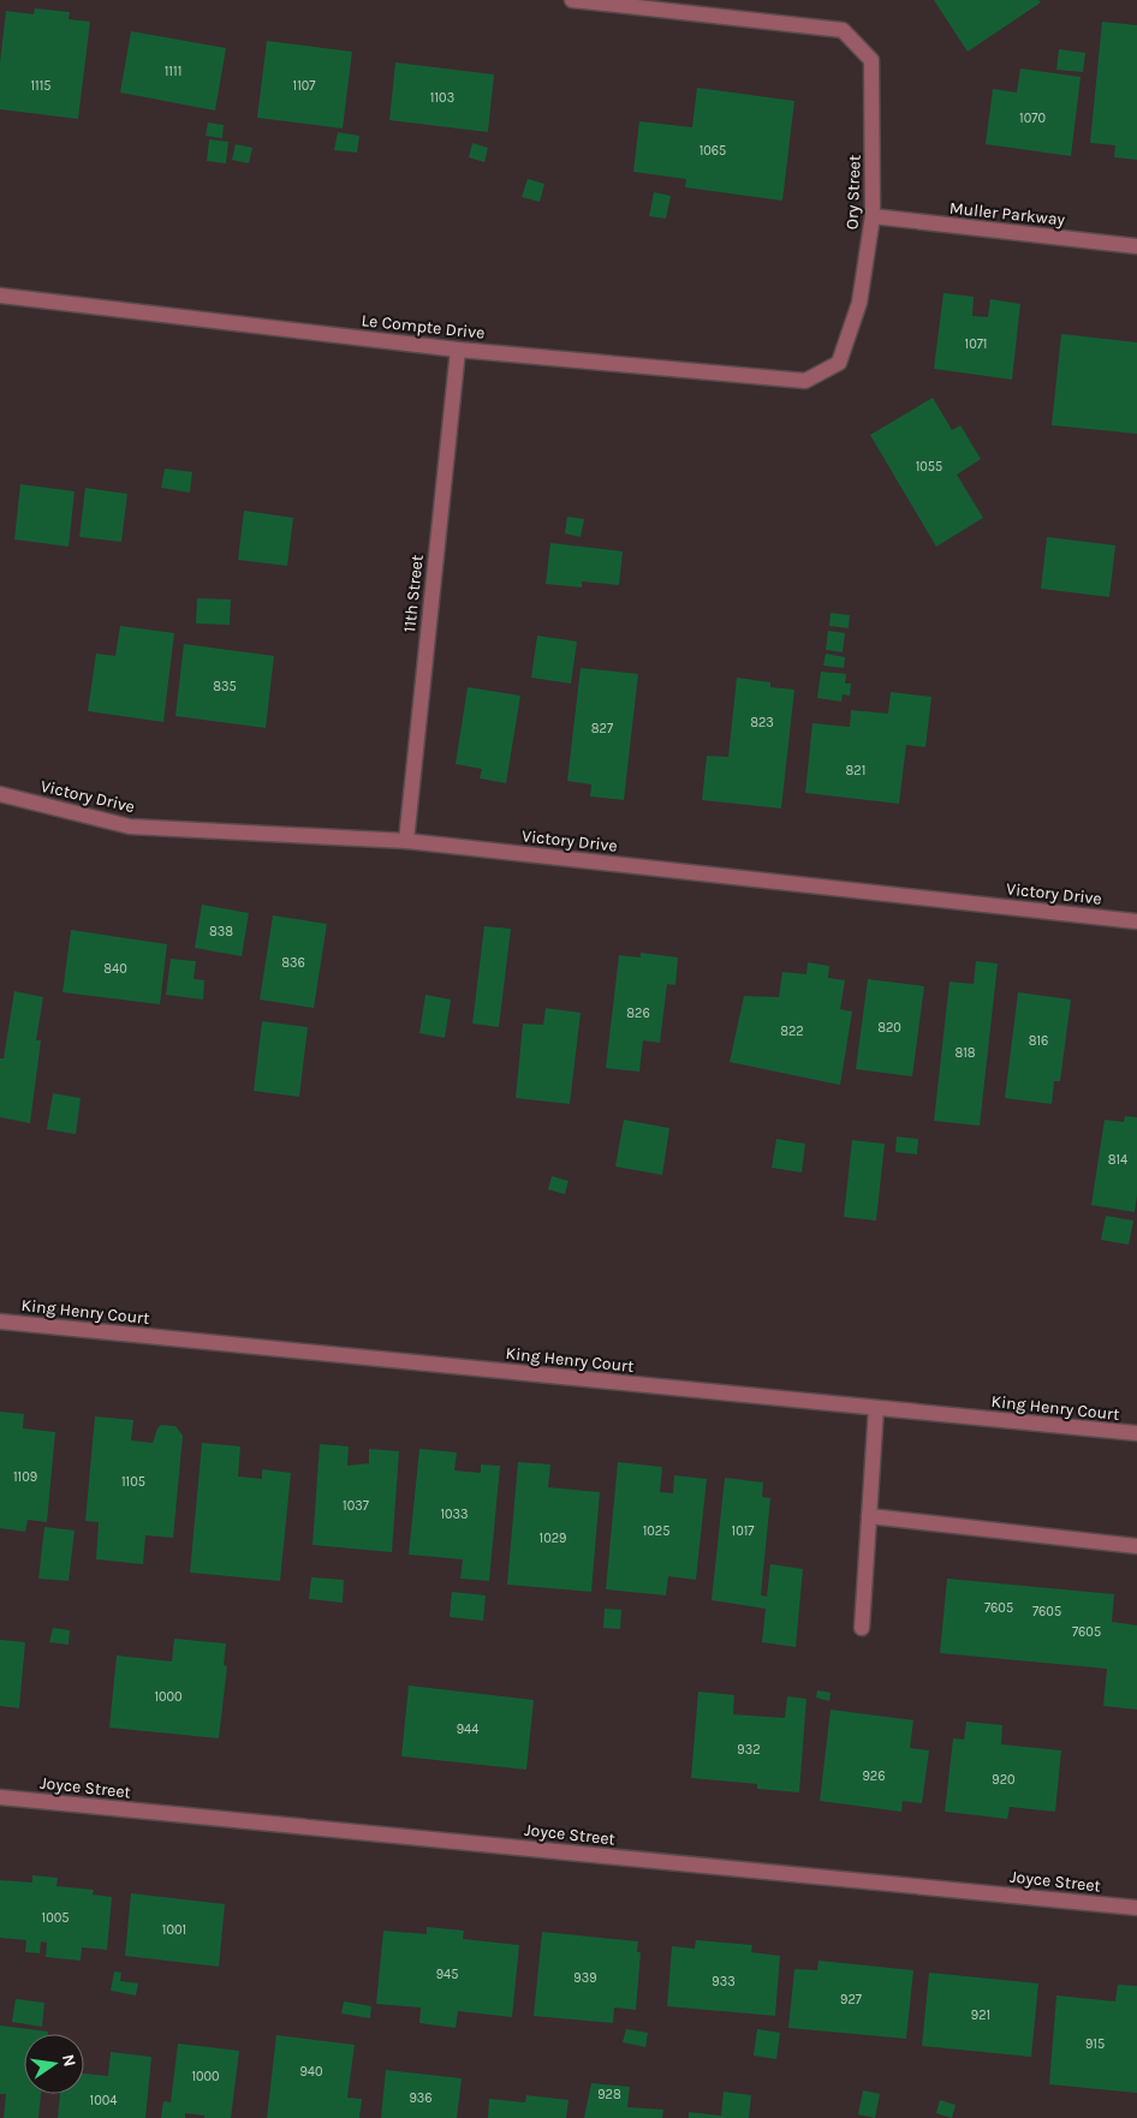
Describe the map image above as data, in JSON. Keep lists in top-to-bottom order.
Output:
{
  "streets": {
    "street": [
      "Ory Street",
      "Muller Parkway",
      "Le Compte Drive",
      "11th Street",
      "Victory Drive",
      "King Henry Court",
      "Joyce Street"
    ]
  },
  "crossings": [
    ["Ory Street", "Muller Parkway"],
    ["Ory Street", "Le Compte Drive"],
    ["Le Compte Drive", "11th Street"],
    ["11th Street", "Victory Drive"]
  ],
  "house_numbers": [
    "1111",
    "1115",
    "1107",
    "1103",
    "1070",
    "1065",
    "1071",
    "1055",
    "835",
    "823",
    "827",
    "821",
    "838",
    "836",
    "840",
    "826",
    "820",
    "822",
    "816",
    "818",
    "814",
    "1109",
    "1105",
    "1037",
    "1033",
    "1025",
    "1017",
    "1029",
    "7605",
    "7605",
    "7605",
    "1000",
    "944",
    "932",
    "926",
    "920",
    "1005",
    "1001",
    "945",
    "939",
    "933",
    "927",
    "921",
    "915",
    "940",
    "1000",
    "928",
    "936",
    "1004"
  ],
  "north": "right"
}
